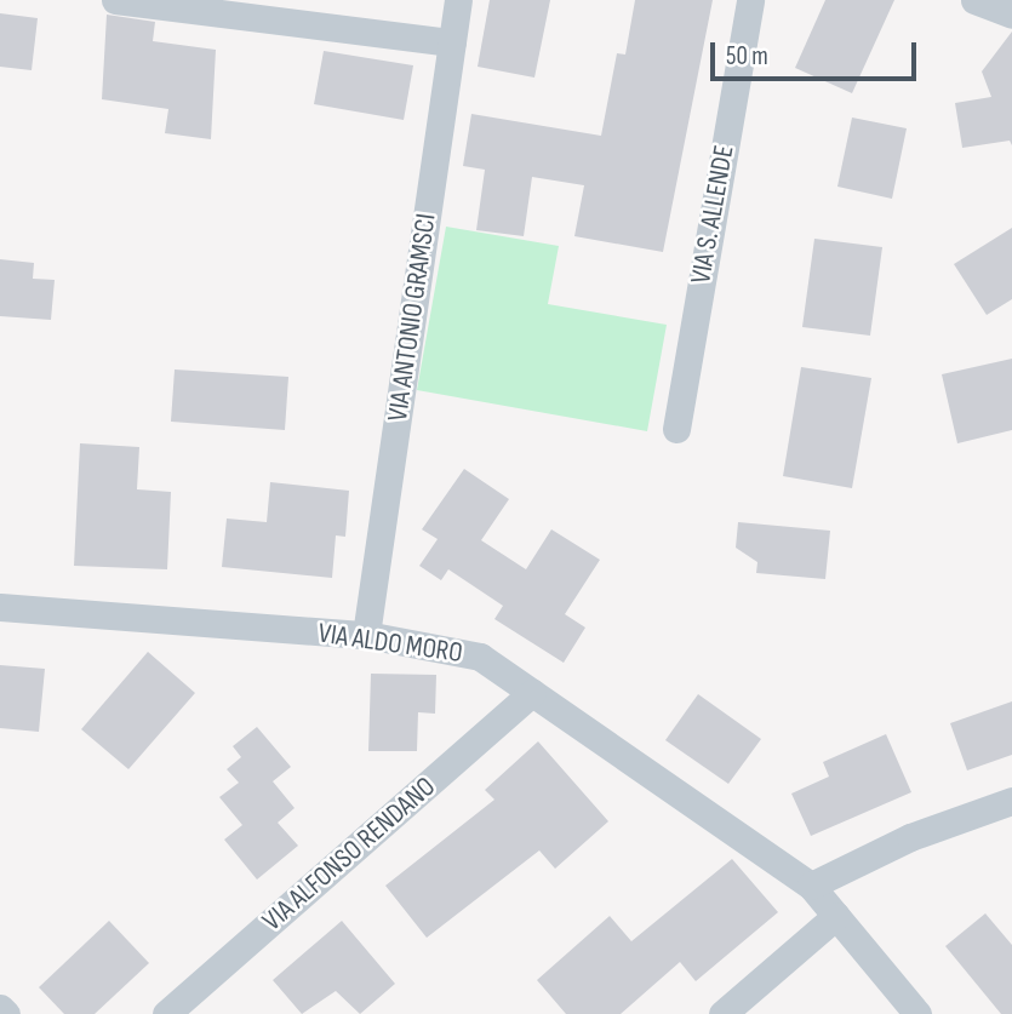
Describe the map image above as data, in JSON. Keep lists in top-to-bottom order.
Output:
{
  "streets": {
    "street": [
      "VIA S. ALLENDE",
      "VIA ANTONIO GRAMSCI",
      "VIA ALDO MORO",
      "VIA ALFONSO RENDANO"
    ]
  },
  "crossings": [
    ["VIA ANTONIO GRAMSCI", "VIA ALDO MORO"],
    ["VIA ALDO MORO", "VIA ALFONSO RENDANO"]
  ],
  "scale_bar": "50 m"
}
